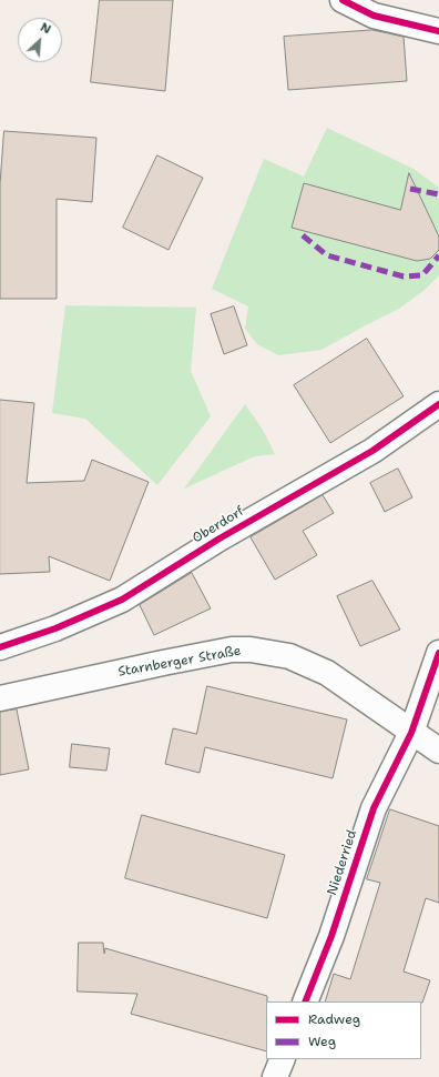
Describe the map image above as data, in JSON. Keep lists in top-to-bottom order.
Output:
{
  "streets": {
    "street": ["Oberdorf", "Starnberger Straße", "Niederried"]
  },
  "crossings": [
    ["Starnberger Straße", "Niederried"]
  ],
  "legend": ["Radweg", "Weg"],
  "north": "top right"
}
